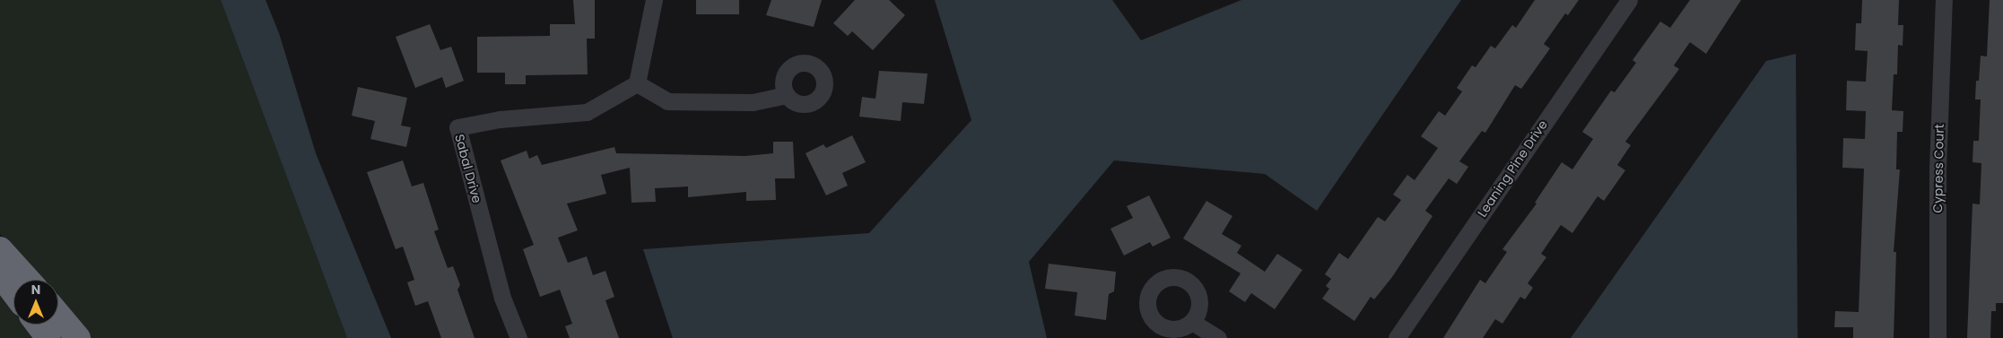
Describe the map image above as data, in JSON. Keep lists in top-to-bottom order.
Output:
{
  "streets": {
    "street": ["Sabal Drive", "Leaning Pine Drive", "Cypress Court"]
  },
  "north": "top"
}
